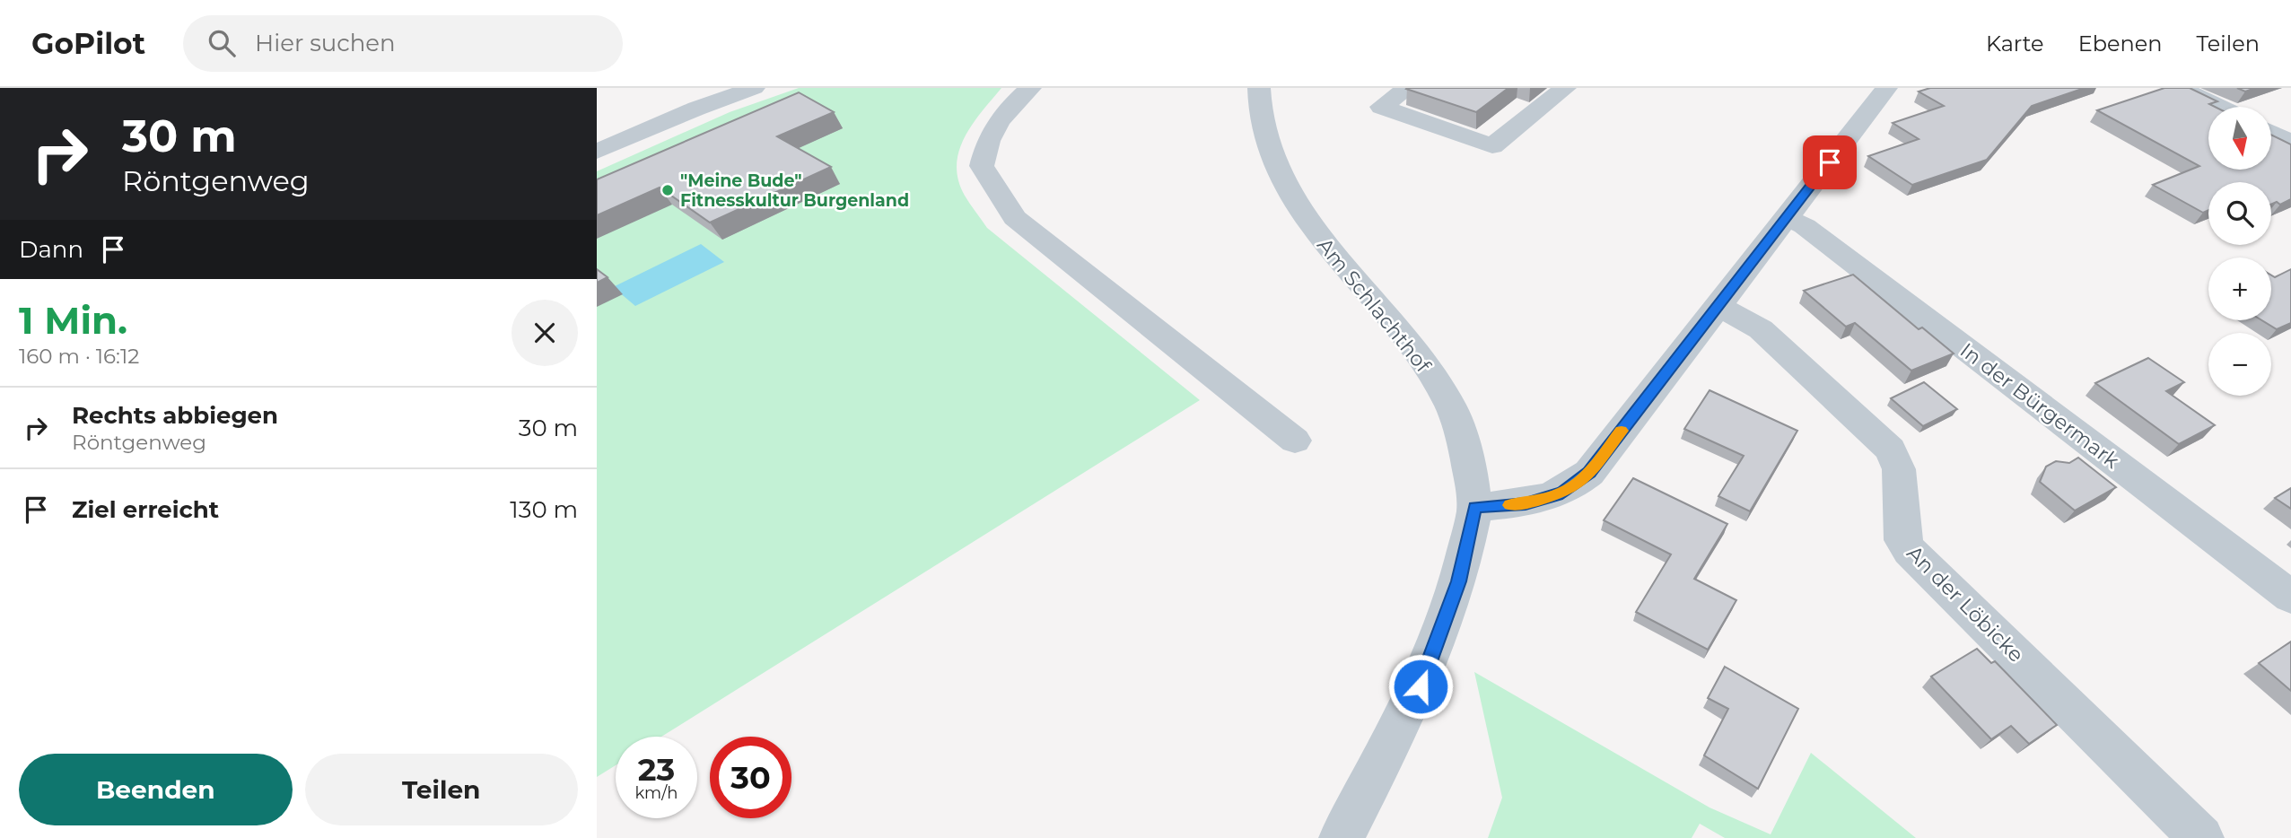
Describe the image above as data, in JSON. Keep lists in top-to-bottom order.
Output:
{
  "streets": {
    "street": ["Am Schlachthof", "In der Bürgermark", "An der Löbicke"]
  },
  "places": ["\"Meine Bude\" Fitnesskultur Burgenland"],
  "north": "bottom",
  "page": {
    "header": "GoPilot",
    "search": "Hier suchen",
    "nav": ["Karte", "Ebenen", "Teilen"],
    "turn": ["30 m", "Röntgenweg"],
    "map_buttons": ["+", "−"],
    "then": "Dann",
    "heading": ["1 Min.", "160 m · 16:12"],
    "list": [
      {
        "name": "Rechts abbiegen",
        "note": "Röntgenweg",
        "value": "30 m"
      },
      {
        "name": "Ziel erreicht",
        "value": "130 m"
      }
    ],
    "speed": "23 km/h",
    "limit": "30",
    "buttons": ["Beenden", "Teilen"]
  }
}
